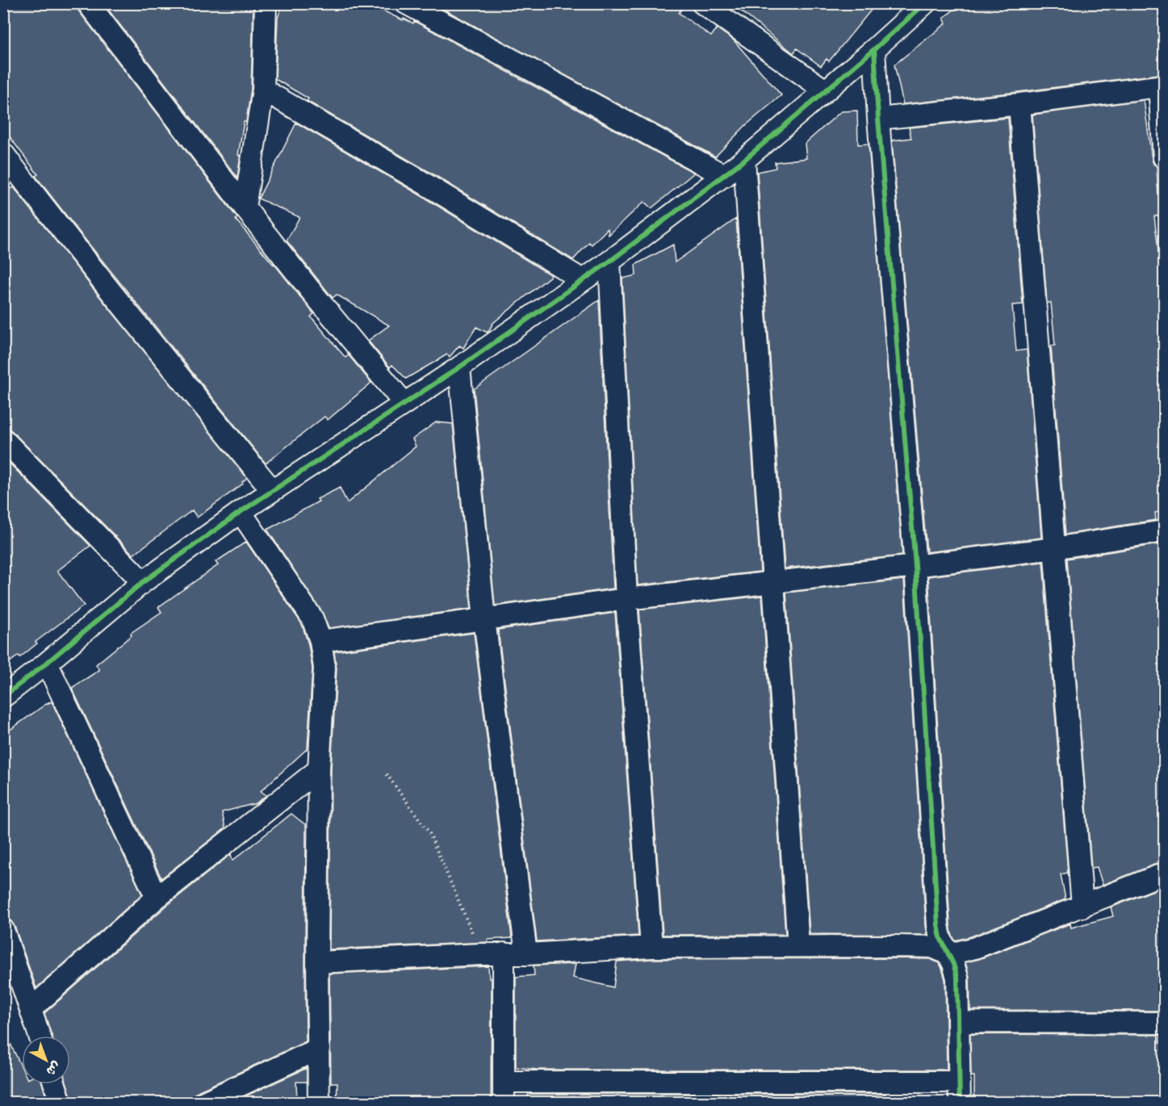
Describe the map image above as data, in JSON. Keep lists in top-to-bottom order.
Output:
{
  "north": "bottom right"
}
